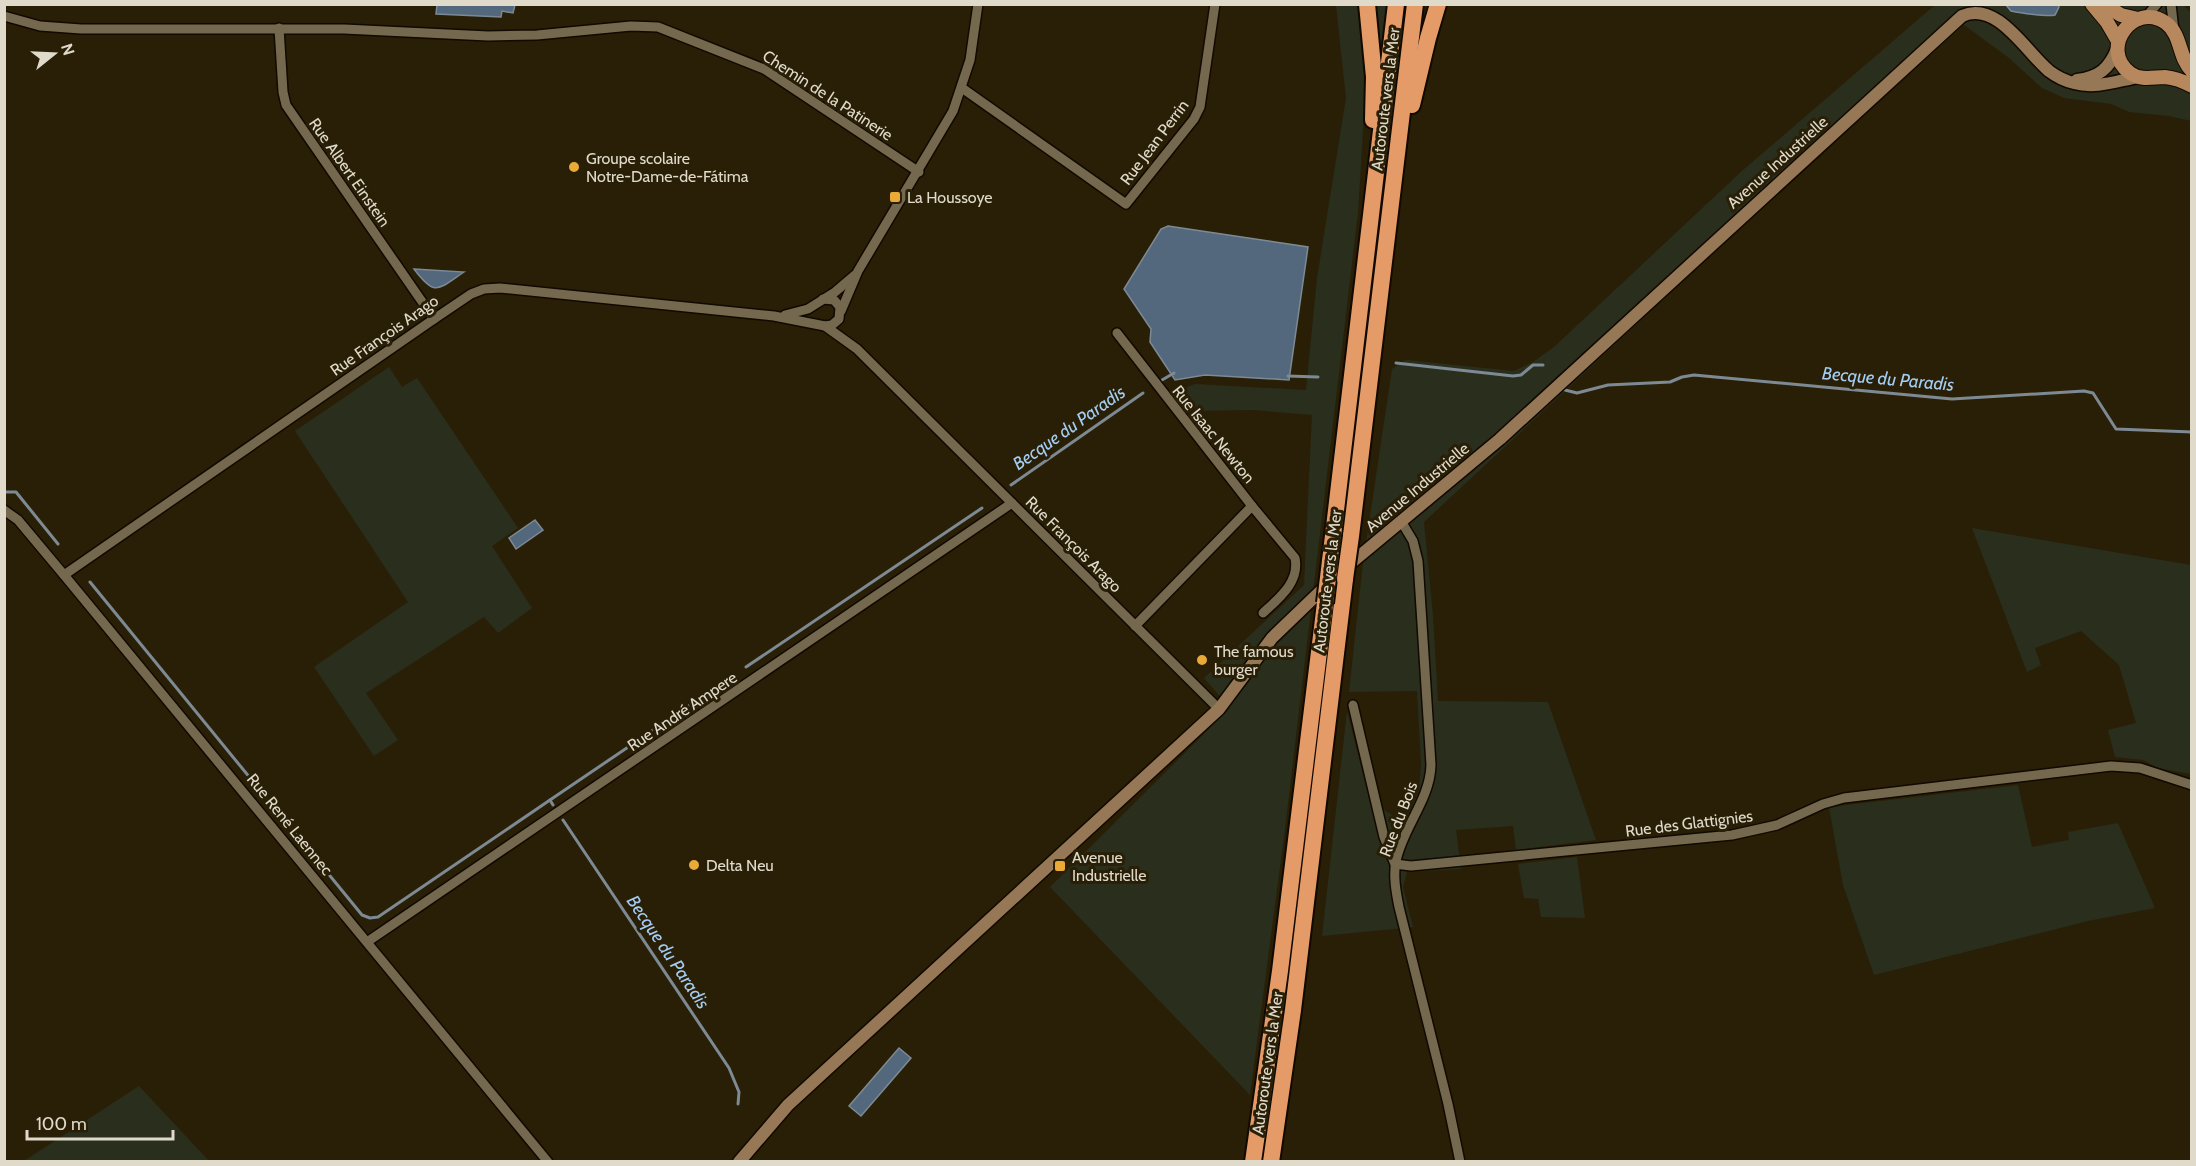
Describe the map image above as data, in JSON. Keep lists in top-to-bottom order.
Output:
{
  "streets": {
    "highway": ["Autoroute vers la Mer"],
    "street": [
      "Chemin de la Patinerie",
      "Rue Jean Perrin",
      "Avenue Industrielle",
      "Rue Albert Einstein",
      "Rue François Arago",
      "Rue Isaac Newton",
      "Rue André Ampere",
      "Rue du Bois",
      "Rue des Glattignies",
      "Rue René Laennec"
    ]
  },
  "crossings": [
    ["Chemin de la Patinerie", "Rue Albert Einstein"],
    ["Avenue Industrielle", "Rue François Arago"],
    ["Avenue Industrielle", "Rue du Bois"],
    ["Rue Albert Einstein", "Rue François Arago"],
    ["Rue François Arago", "Rue Isaac Newton"],
    ["Rue François Arago", "Rue André Ampere"],
    ["Rue François Arago", "Rue René Laennec"],
    ["Rue André Ampere", "Rue René Laennec"],
    ["Rue du Bois", "Rue des Glattignies"]
  ],
  "water": ["Becque du Paradis"],
  "places": {
    "other": ["Groupe scolaire Notre-Dame-de-Fátima", "The famous burger", "Delta Neu"],
    "transit": ["La Houssoye", "Avenue Industrielle"]
  },
  "scale_bar": "100 m",
  "north": "right"
}
